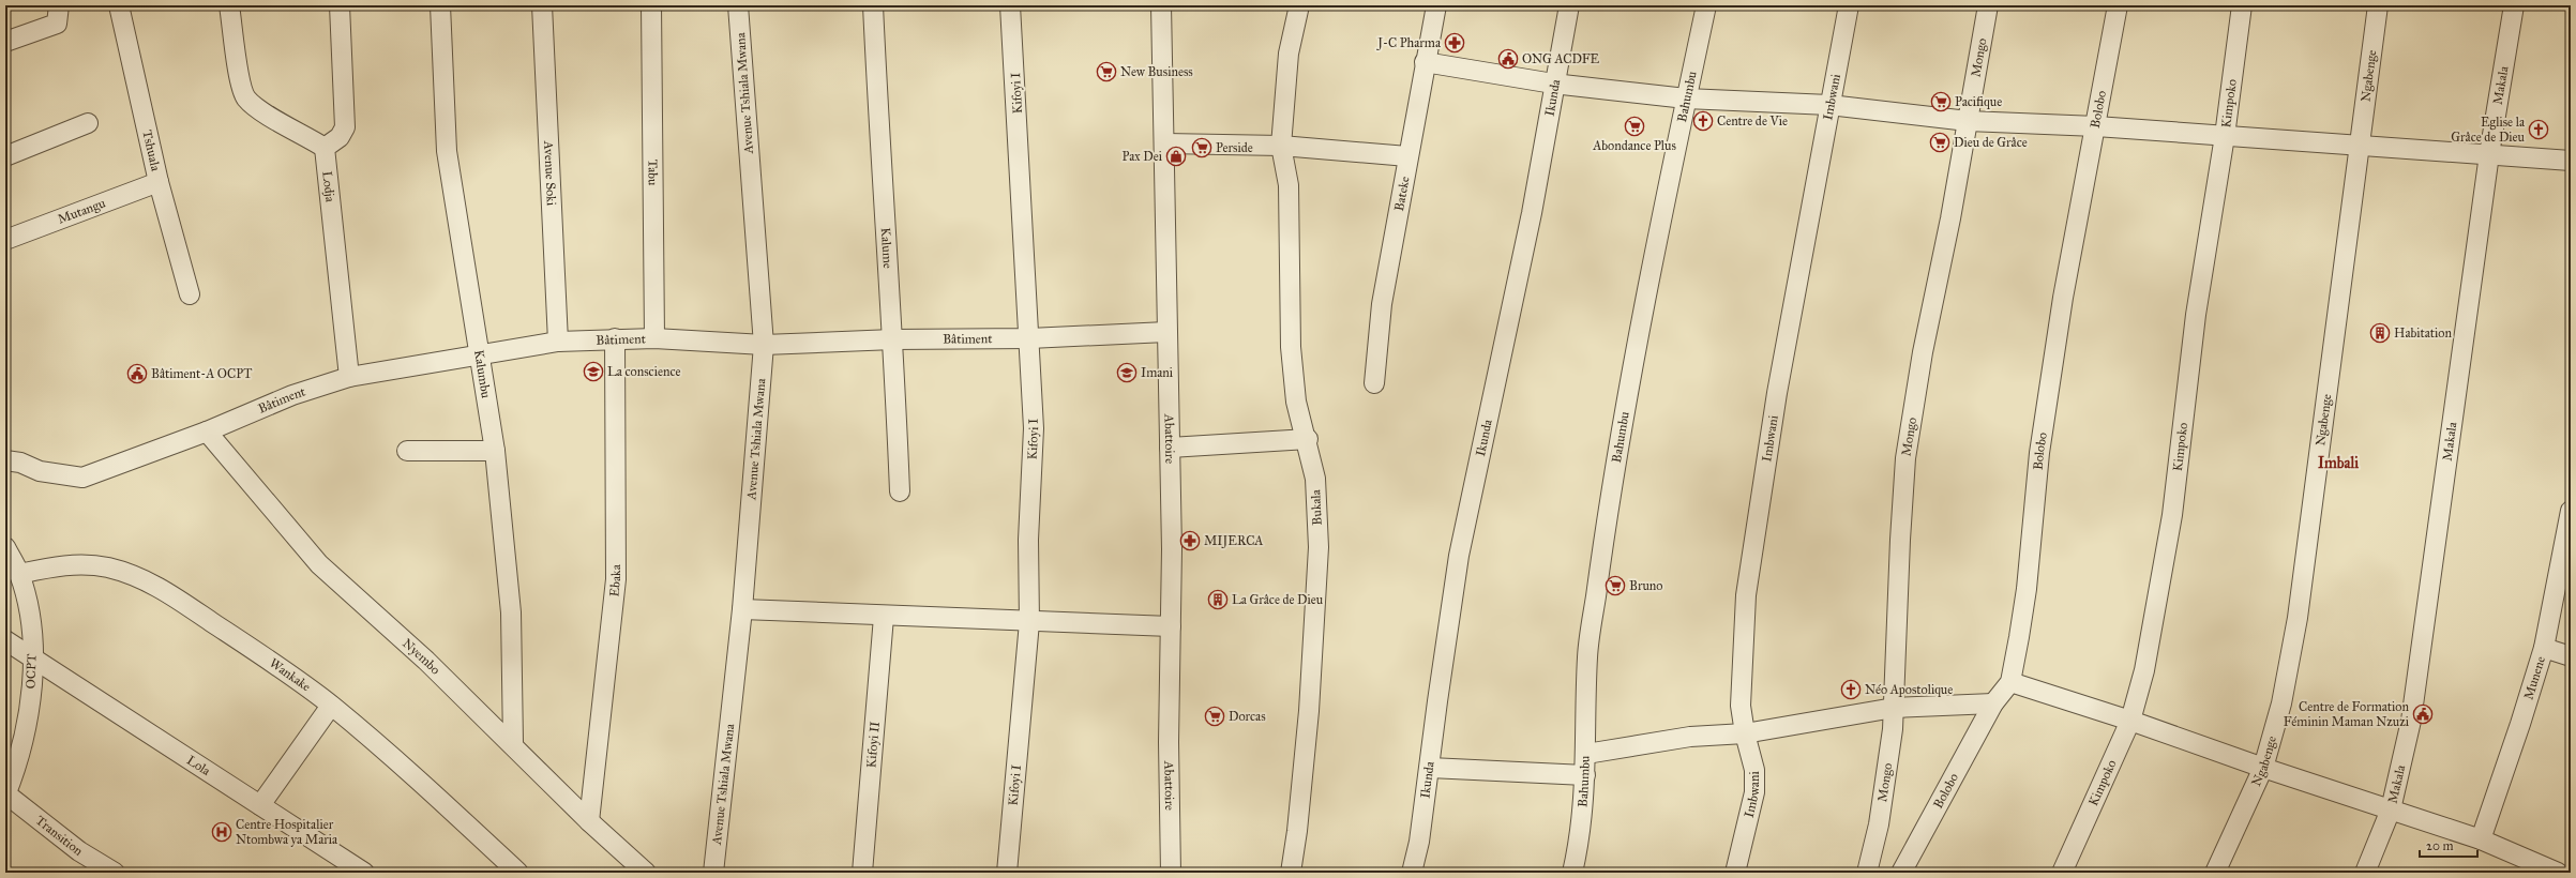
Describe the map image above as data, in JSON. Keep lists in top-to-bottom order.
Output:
{
  "streets": {
    "street": [
      "Mongo",
      "Ngabenge",
      "Makala",
      "Avenue Tshiala Mwana",
      "Kifoyi I",
      "Bahumbu",
      "Ikunda",
      "Imbwani",
      "Kimpoko",
      "Bolobo",
      "Tshuala",
      "Tabu",
      "Avenue Soki",
      "Lodja",
      "Bateke",
      "Mutangu",
      "Kalume",
      "Bâtiment",
      "Kalumbu",
      "Abattoire",
      "Bukala",
      "Ebaka",
      "Nyembo",
      "OCPT",
      "Wankake",
      "Munene",
      "Kifoyi II",
      "Lola",
      "Transition"
    ]
  },
  "crossings": [
    ["Avenue Tshiala Mwana", "Bâtiment"],
    ["Kifoyi I", "Bâtiment"],
    ["Tshuala", "Mutangu"],
    ["Tabu", "Bâtiment"],
    ["Avenue Soki", "Bâtiment"],
    ["Lodja", "Bâtiment"],
    ["Kalume", "Bâtiment"],
    ["Bâtiment", "Kalumbu"],
    ["Bâtiment", "Abattoire"],
    ["Bâtiment", "Ebaka"],
    ["Bâtiment", "Nyembo"],
    ["Kalumbu", "Nyembo"],
    ["Ebaka", "Nyembo"],
    ["OCPT", "Wankake"],
    ["OCPT", "Lola"],
    ["OCPT", "Transition"]
  ],
  "districts": ["Imbali"],
  "places": {
    "pharmacy": ["J-C Pharma", "MIJERCA"],
    "public building": ["ONG ACDFE", "Bâtiment-A OCPT", "Centre de Formation Féminin Maman Nzuzi"],
    "supermarket": [
      "New Business",
      "Pacifique",
      "Abondance Plus",
      "Dieu de Grâce",
      "Perside",
      "Bruno",
      "Dorcas"
    ],
    "church": ["Centre de Vie", "Eglise la Grâce de Dieu", "Néo Apostolique"],
    "shop": ["Pax Dei"],
    "building": ["Habitation", "La Grâce de Dieu"],
    "school or university": ["La conscience", "Imani"],
    "hospital": ["Centre Hospitalier Ntombwa ya Maria"]
  },
  "scale_bar": "20 m"
}
